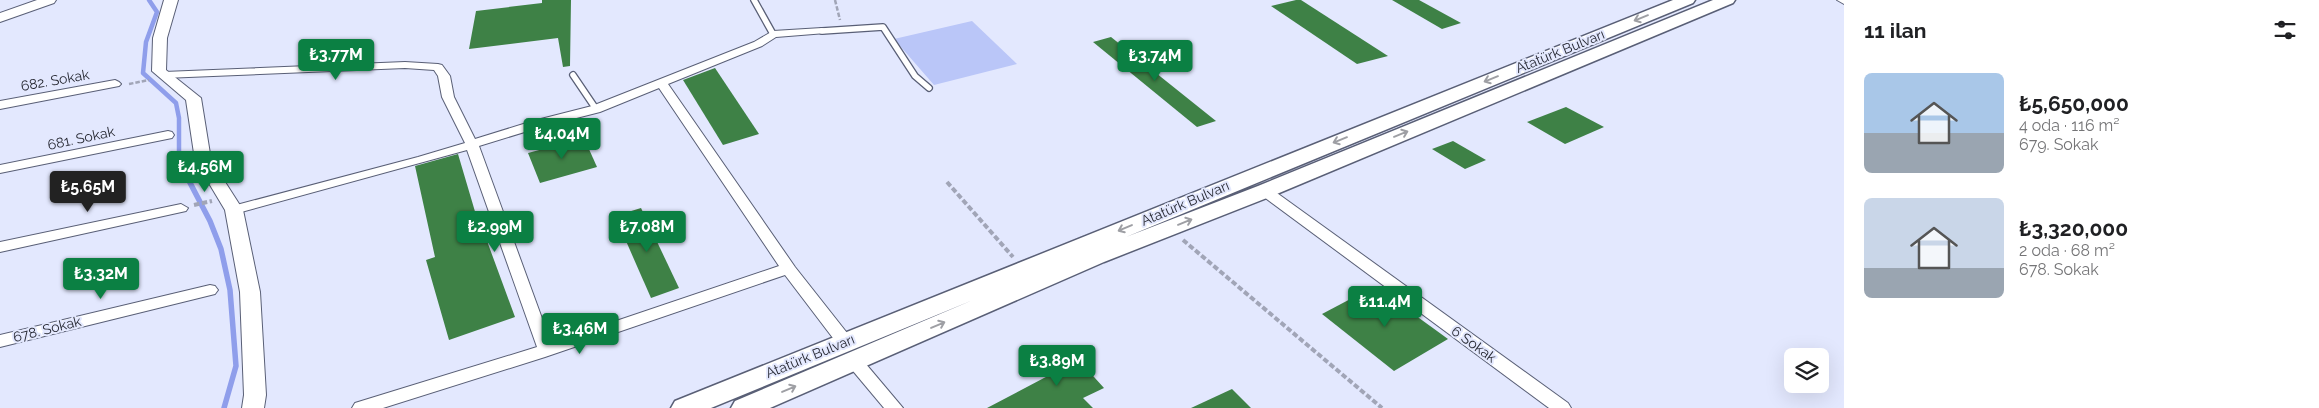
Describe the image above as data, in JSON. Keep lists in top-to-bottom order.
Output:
{
  "streets": {
    "main road": ["Atatürk Bulvarı"],
    "street": [
      "682. Sokak",
      "681. Sokak",
      "678. Sokak",
      "6 Sokak"
    ]
  },
  "crossings": [
    ["Atatürk Bulvarı", "6 Sokak"]
  ],
  "page": {
    "heading": "11 ilan",
    "price": [
      "₺3.77M",
      "₺3.74M",
      "₺4.04M",
      "₺4.56M",
      "₺5.65M",
      "₺2.99M",
      "₺7.08M",
      "₺3.32M",
      "₺11.4M",
      "₺3.46M",
      "₺3.89M"
    ],
    "list": [
      {
        "name": "₺5,650,000",
        "note": "4 oda · 116 m² · 679. Sokak"
      },
      {
        "name": "₺3,320,000",
        "note": "2 oda · 68 m² · 678. Sokak"
      }
    ]
  }
}
